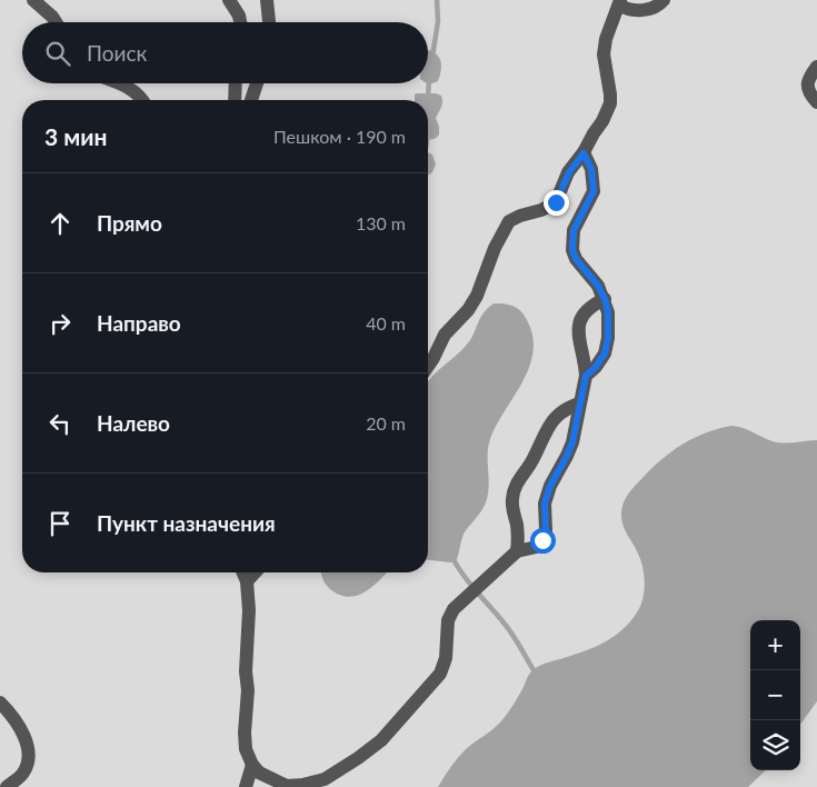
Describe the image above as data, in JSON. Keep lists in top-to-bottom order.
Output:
{
  "page": {
    "search": "Поиск",
    "heading": ["3 мин", "Пешком · 190 m"],
    "list": [
      ["Прямо", "130 m"],
      ["Направо", "40 m"],
      ["Налево", "20 m"],
      "Пункт назначения"
    ],
    "map_buttons": ["+", "−"]
  }
}
